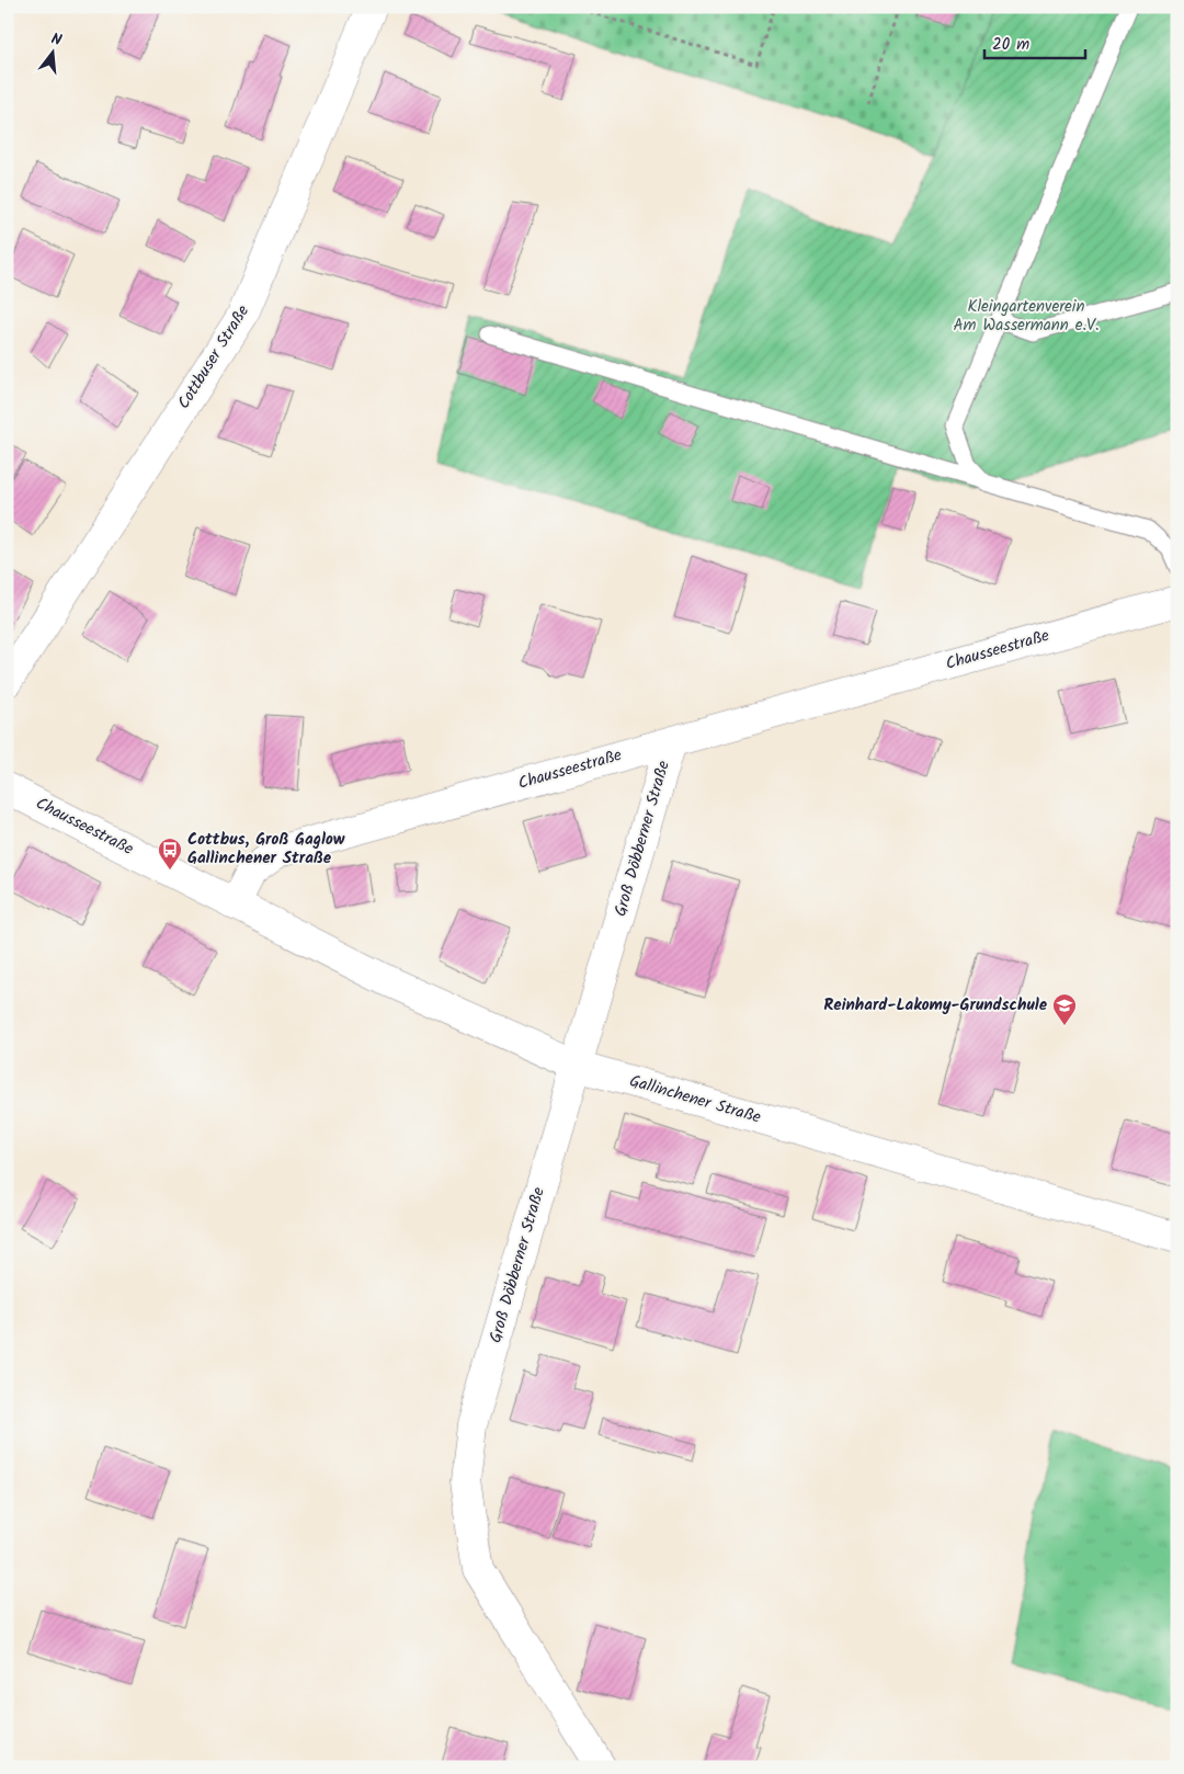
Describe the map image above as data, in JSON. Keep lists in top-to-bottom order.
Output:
{
  "streets": {
    "street": [
      "Cottbuser Straße",
      "Chausseestraße",
      "Groß Döbberner Straße",
      "Gallinchener Straße"
    ]
  },
  "crossings": [
    ["Chausseestraße", "Groß Döbberner Straße"],
    ["Chausseestraße", "Gallinchener Straße"],
    ["Groß Döbberner Straße", "Gallinchener Straße"]
  ],
  "parks": ["Kleingartenverein Am Wassermann e.V."],
  "places": {
    "bus stop": ["Cottbus, Groß Gaglow Gallinchener Straße"],
    "school or university": ["Reinhard-Lakomy-Grundschule"]
  },
  "scale_bar": "20 m",
  "north": "top"
}
